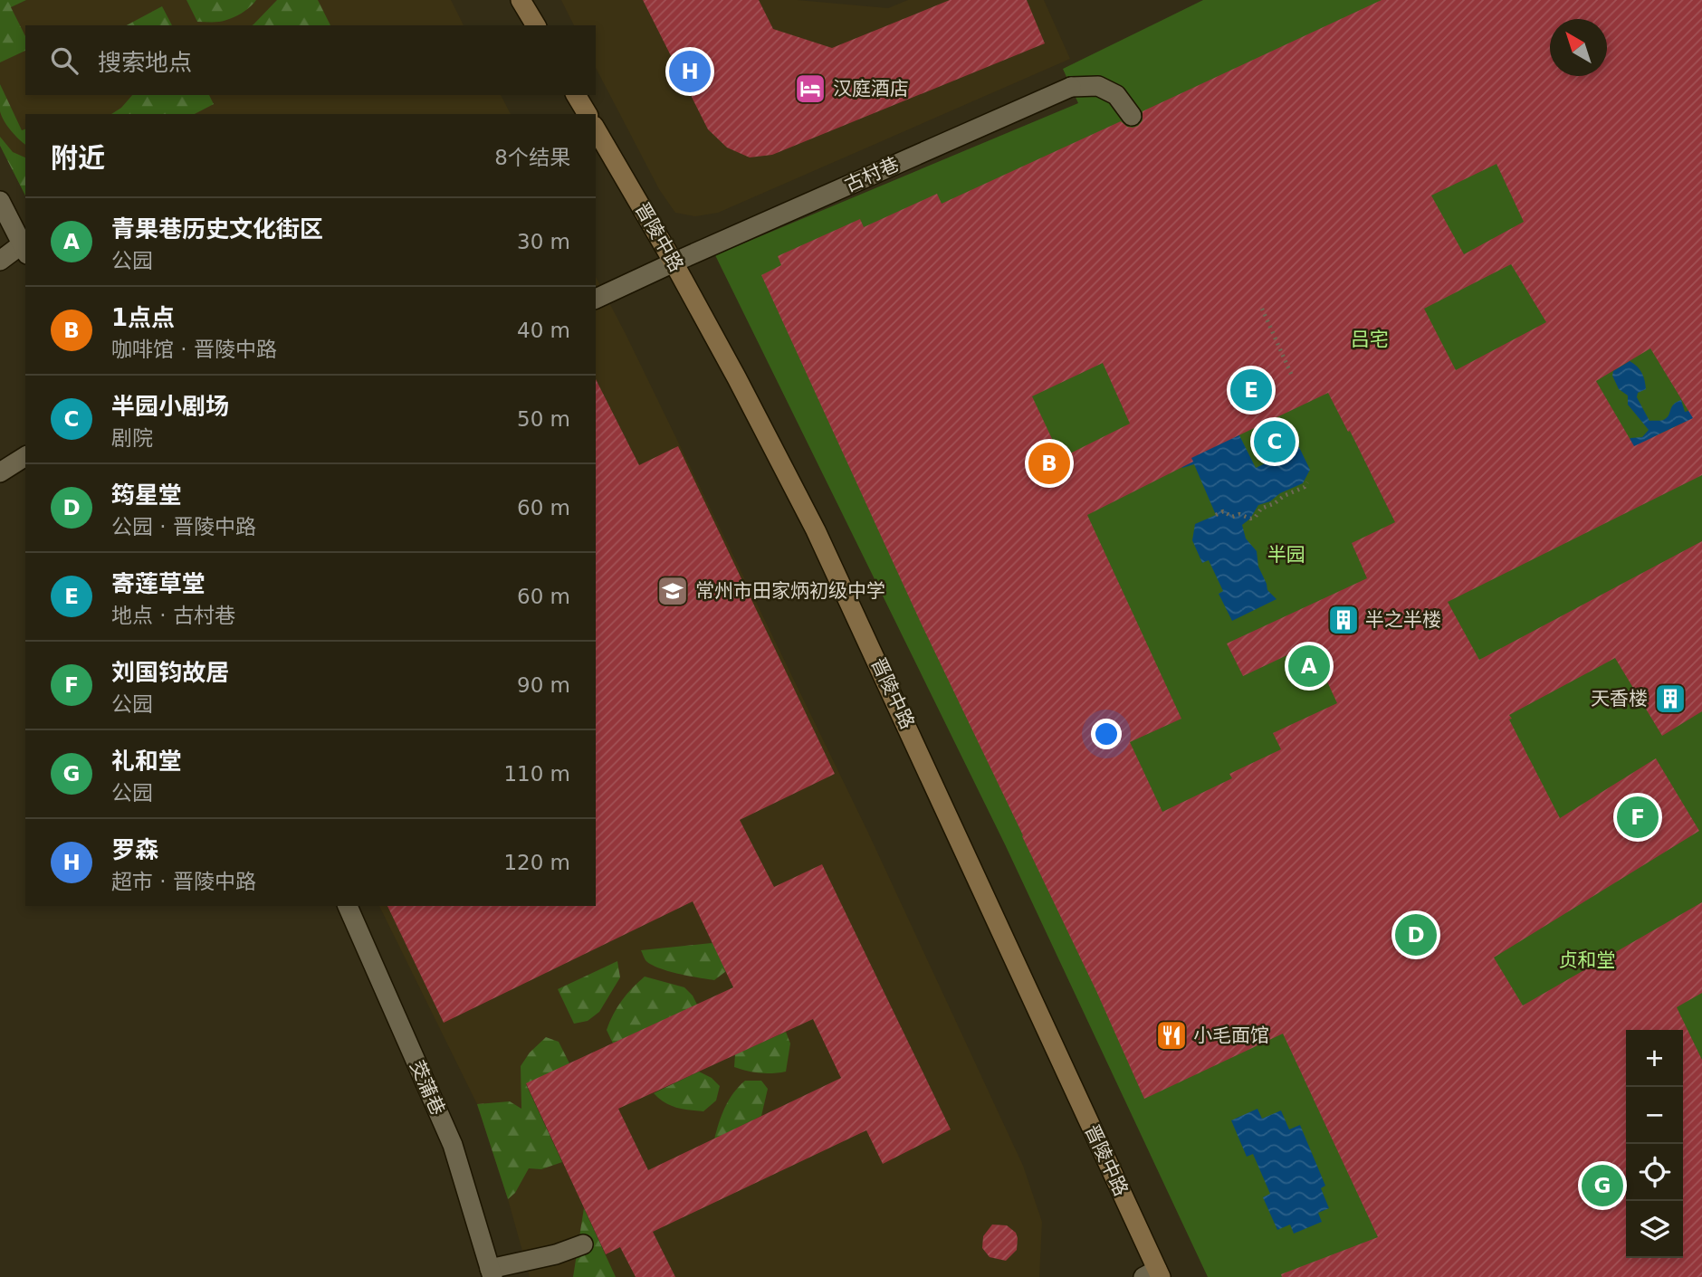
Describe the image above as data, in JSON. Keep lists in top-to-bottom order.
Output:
{
  "streets": {
    "main road": ["晋陵中路"],
    "street": ["古村巷", "茭蒲巷"]
  },
  "crossings": [
    ["古村巷", "晋陵中路"]
  ],
  "parks": ["吕宅", "半园", "贞和堂"],
  "places": {
    "hotel": ["汉庭酒店"],
    "school or university": ["常州市田家炳初级中学"],
    "building": ["半之半楼", "天香楼"],
    "restaurant": ["小毛面馆"]
  },
  "north": "top left",
  "page": {
    "search": "搜索地点",
    "pins": [
      "H",
      "E",
      "C",
      "B",
      "A",
      "F",
      "D",
      "G"
    ],
    "heading": ["附近", "8个结果"],
    "list": [
      {
        "mark": "A",
        "name": "青果巷历史文化街区",
        "note": "公园",
        "value": "30 m"
      },
      {
        "mark": "B",
        "name": "1点点",
        "note": "咖啡馆 · 晋陵中路",
        "value": "40 m"
      },
      {
        "mark": "C",
        "name": "半园小剧场",
        "note": "剧院",
        "value": "50 m"
      },
      {
        "mark": "D",
        "name": "筠星堂",
        "note": "公园 · 晋陵中路",
        "value": "60 m"
      },
      {
        "mark": "E",
        "name": "寄莲草堂",
        "note": "地点 · 古村巷",
        "value": "60 m"
      },
      {
        "mark": "F",
        "name": "刘国钧故居",
        "note": "公园",
        "value": "90 m"
      },
      {
        "mark": "G",
        "name": "礼和堂",
        "note": "公园",
        "value": "110 m"
      },
      {
        "mark": "H",
        "name": "罗森",
        "note": "超市 · 晋陵中路",
        "value": "120 m"
      }
    ],
    "map_buttons": ["+", "−"]
  }
}
